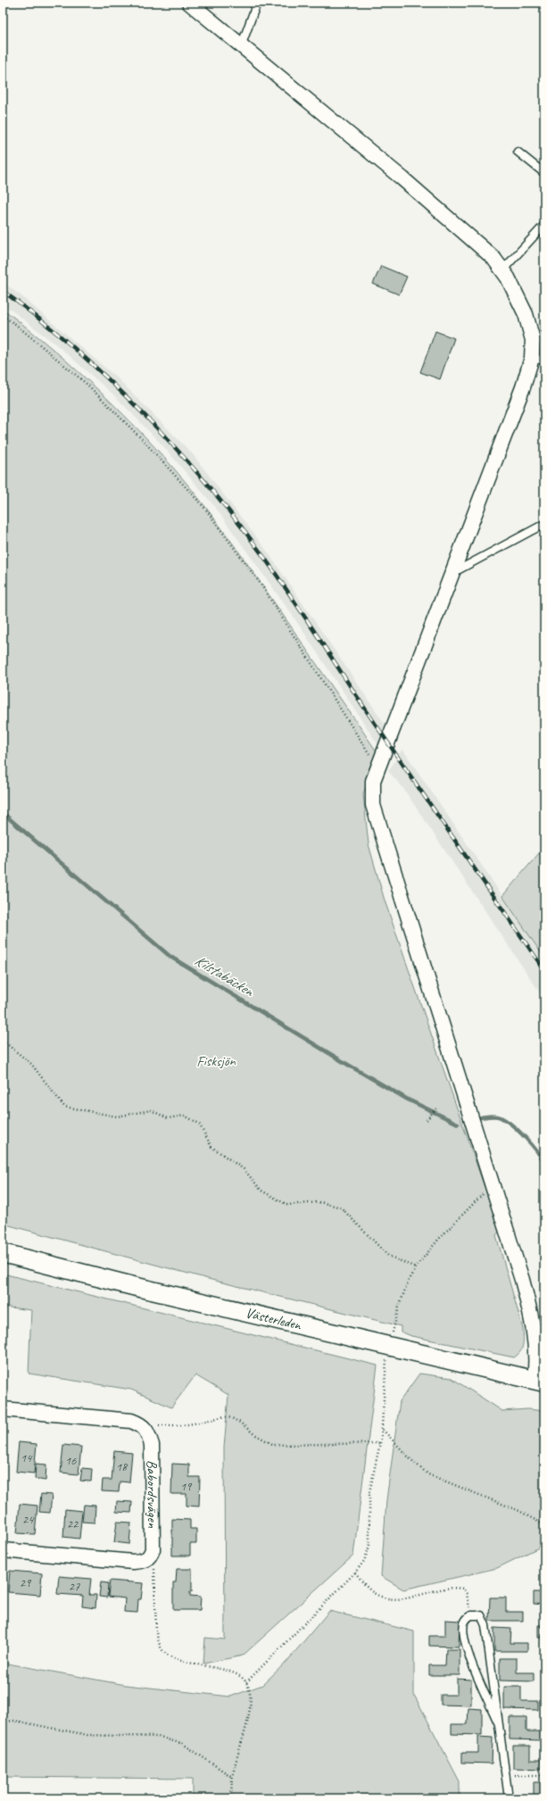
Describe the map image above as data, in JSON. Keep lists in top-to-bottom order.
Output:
{
  "streets": {
    "street": ["Västerleden", "Babordsvägen"]
  },
  "water": ["Kilstabäcken"],
  "parks": ["Fisksjön"],
  "house_numbers": [
    "14",
    "16",
    "18",
    "19",
    "24",
    "22",
    "29",
    "27"
  ]
}
